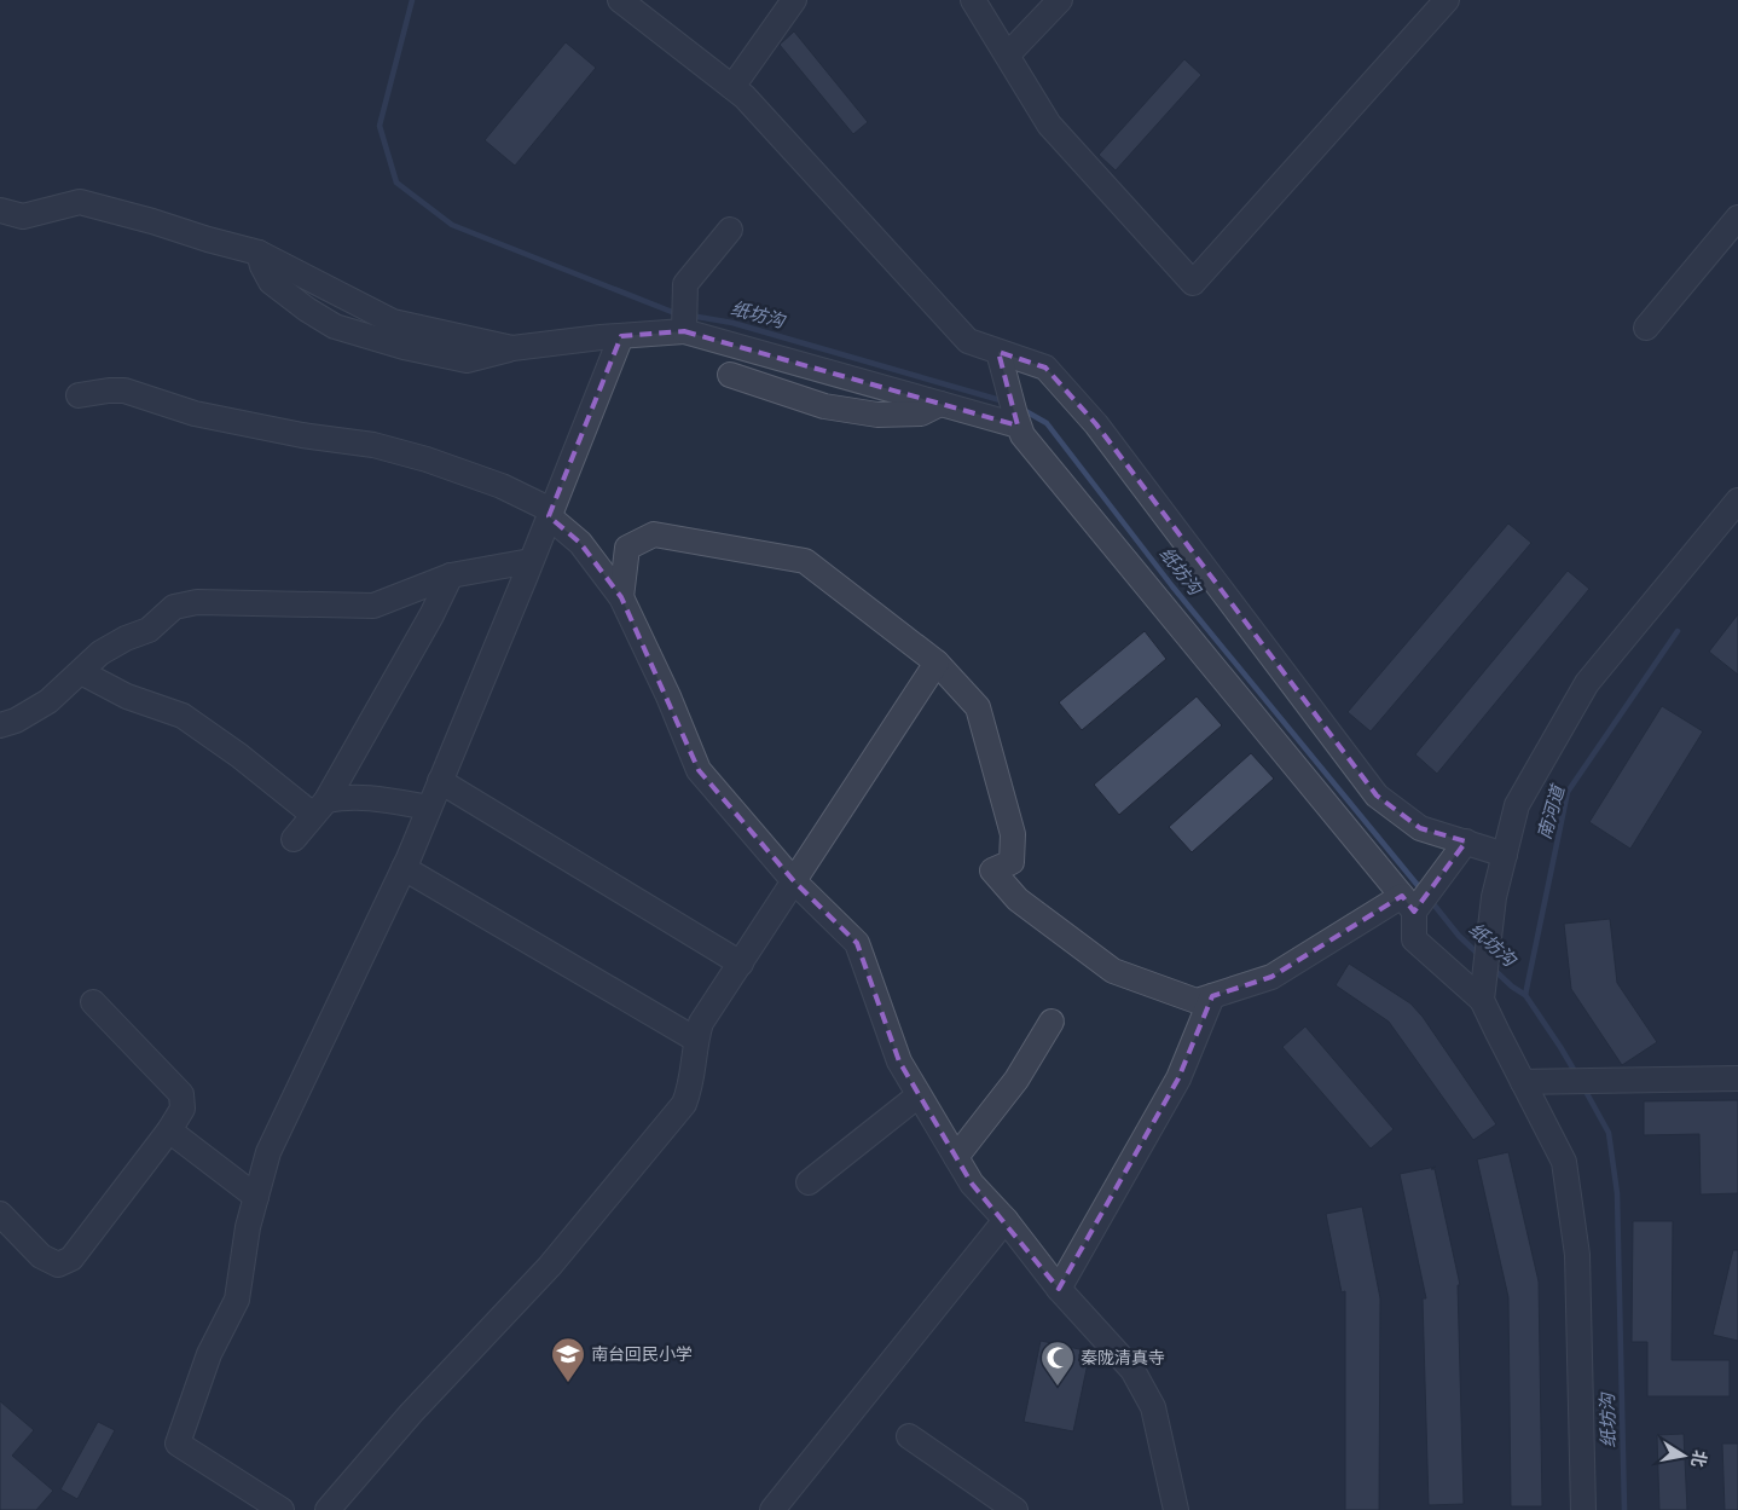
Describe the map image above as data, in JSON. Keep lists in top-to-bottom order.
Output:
{
  "water": ["纸坊沟", "南河道"],
  "places": {
    "school or university": ["南台回民小学"],
    "mosque": ["秦陇清真寺"]
  },
  "north": "right"
}
